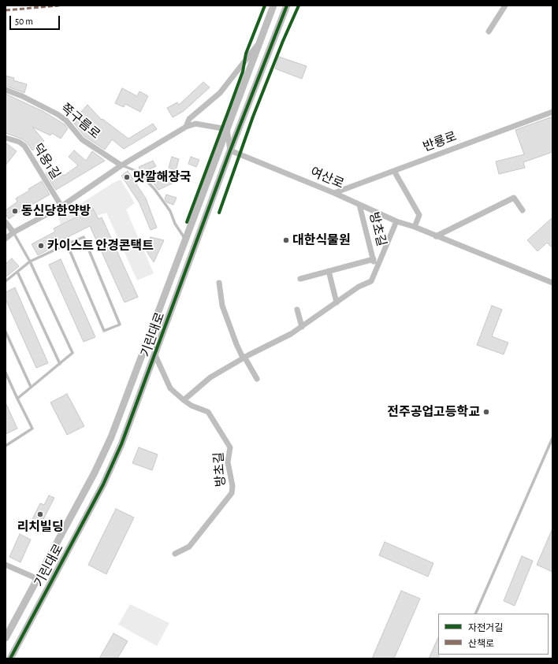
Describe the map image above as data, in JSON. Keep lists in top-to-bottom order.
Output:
{
  "streets": {
    "street": [
      "쪽구름로",
      "반룡로",
      "덕용1길",
      "여산로",
      "방초길",
      "기린대로"
    ]
  },
  "crossings": [
    ["쪽구름로", "기린대로"],
    ["반룡로", "여산로"],
    ["여산로", "방초길"],
    ["여산로", "기린대로"],
    ["방초길", "기린대로"]
  ],
  "places": [
    "맛깔해장국",
    "동신당한약방",
    "대한식물원",
    "카이스트 안경콘택트",
    "전주공업고등학교",
    "리치빌딩"
  ],
  "legend": ["자전거길", "산책로"],
  "scale_bar": "50 m"
}
